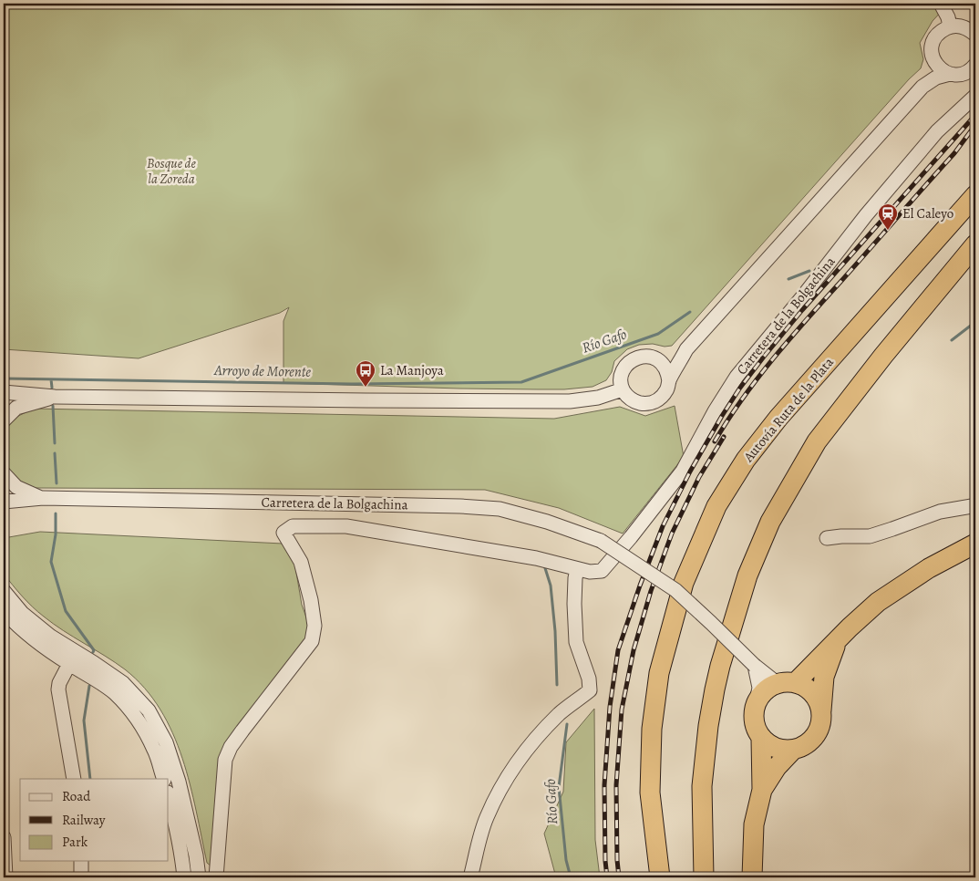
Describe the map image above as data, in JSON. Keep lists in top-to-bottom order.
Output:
{
  "streets": {
    "highway": ["Autovía Ruta de la Plata"],
    "street": ["Carretera de la Bolgachina"]
  },
  "water": ["Río Gafo", "Arroyo de Morente"],
  "parks": ["Bosque de la Zoreda"],
  "places": {
    "station": ["El Caleyo"],
    "bus stop": ["La Manjoya"]
  },
  "legend": ["Road", "Railway", "Park"]
}
